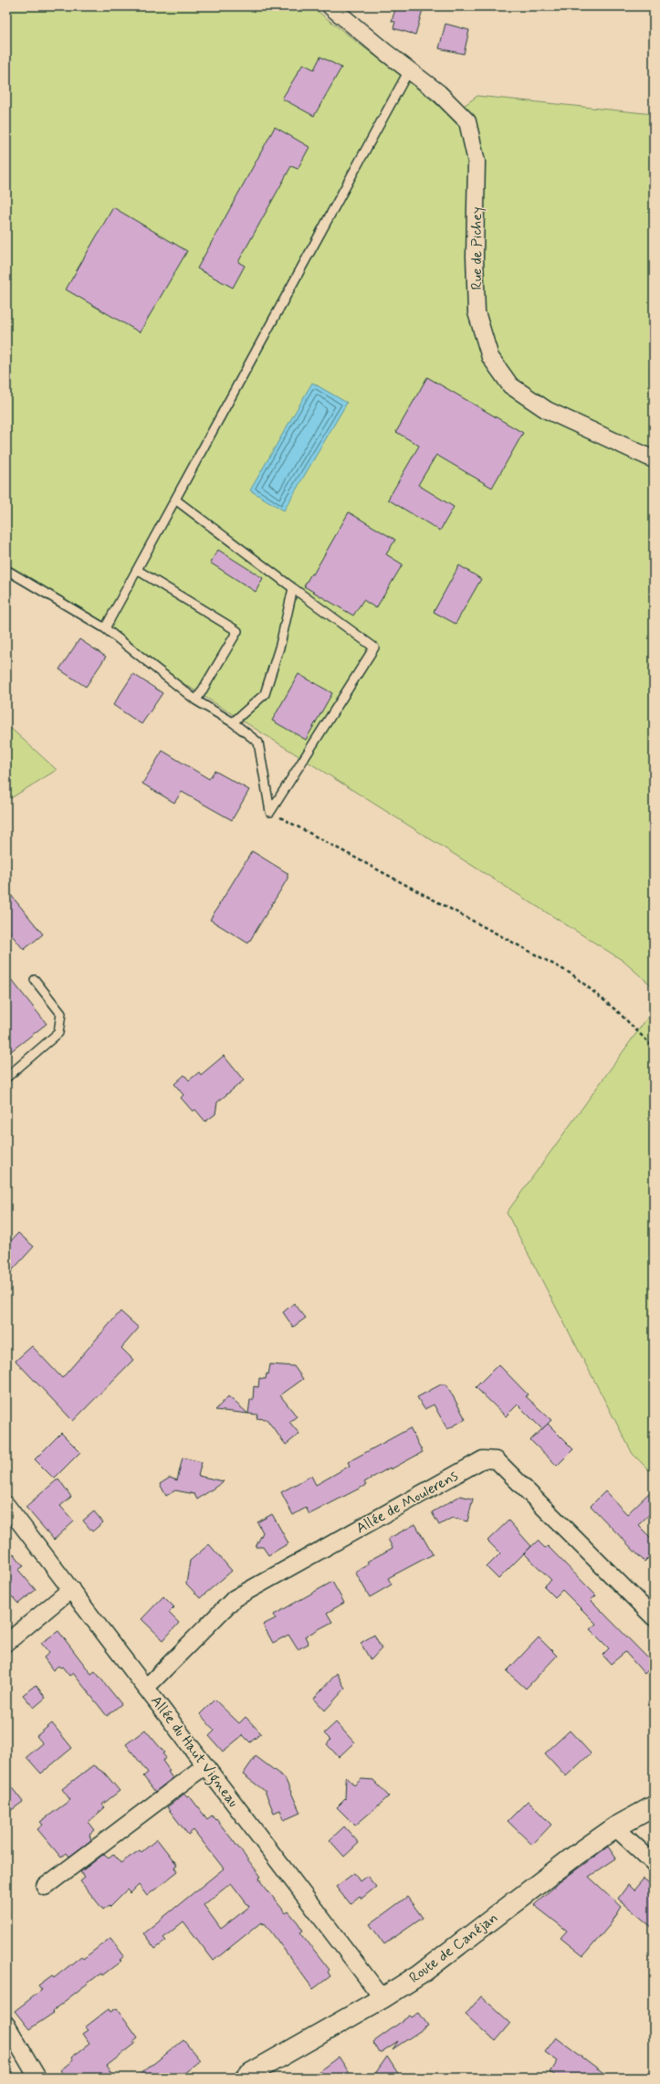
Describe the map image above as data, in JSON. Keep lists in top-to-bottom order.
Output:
{
  "streets": {
    "street": [
      "Rue de Pichey",
      "Allée de Moulerens",
      "Allée du Haut Vigneau",
      "Route de Canéjan"
    ]
  },
  "crossings": [
    ["Allée de Moulerens", "Allée du Haut Vigneau"],
    ["Allée du Haut Vigneau", "Route de Canéjan"]
  ]
}
